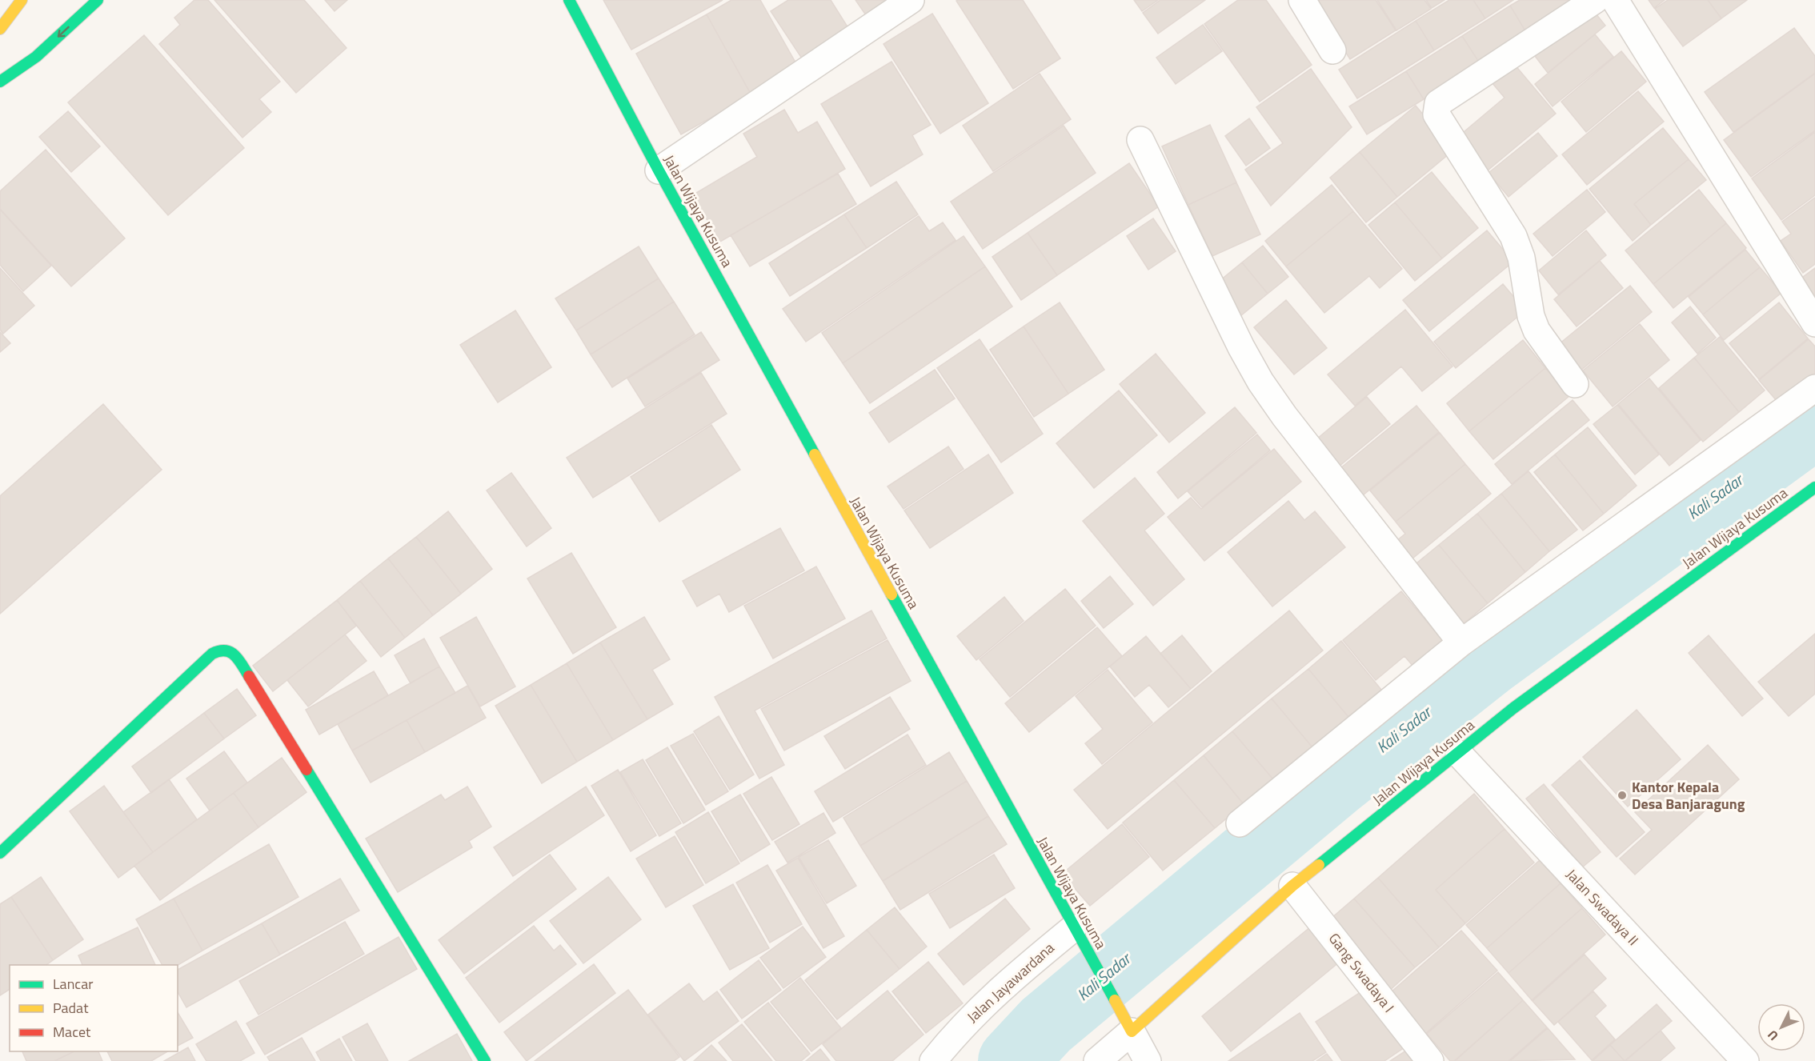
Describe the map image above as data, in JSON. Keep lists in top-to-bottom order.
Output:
{
  "streets": {
    "street": [
      "Jalan Wijaya Kusuma",
      "Jalan Swadaya II",
      "Gang Swadaya I",
      "Jalan Jayawardana"
    ]
  },
  "crossings": [
    ["Jalan Wijaya Kusuma", "Jalan Swadaya II"],
    ["Jalan Wijaya Kusuma", "Gang Swadaya I"],
    ["Jalan Wijaya Kusuma", "Jalan Jayawardana"]
  ],
  "water": ["Kali Sadar"],
  "places": ["Kantor Kepala Desa Banjaragung"],
  "legend": ["Lancar", "Padat", "Macet"],
  "north": "bottom left"
}
